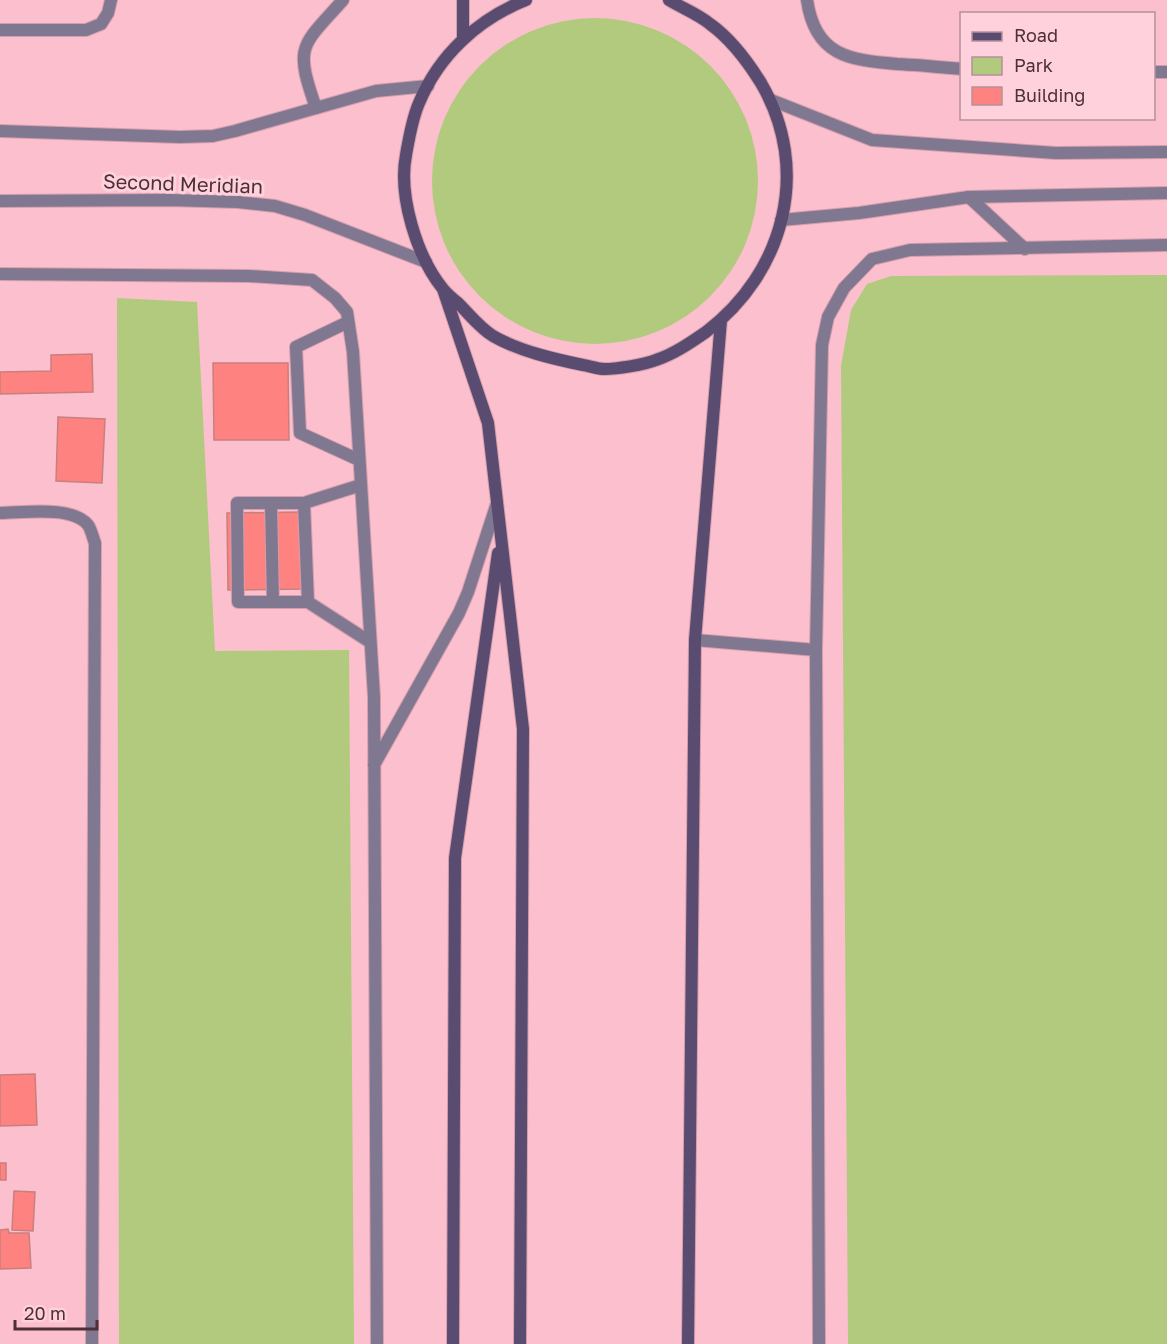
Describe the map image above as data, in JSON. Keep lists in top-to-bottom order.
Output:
{
  "streets": {
    "street": ["Second Meridian"]
  },
  "legend": ["Road", "Park", "Building"],
  "scale_bar": "20 m"
}
